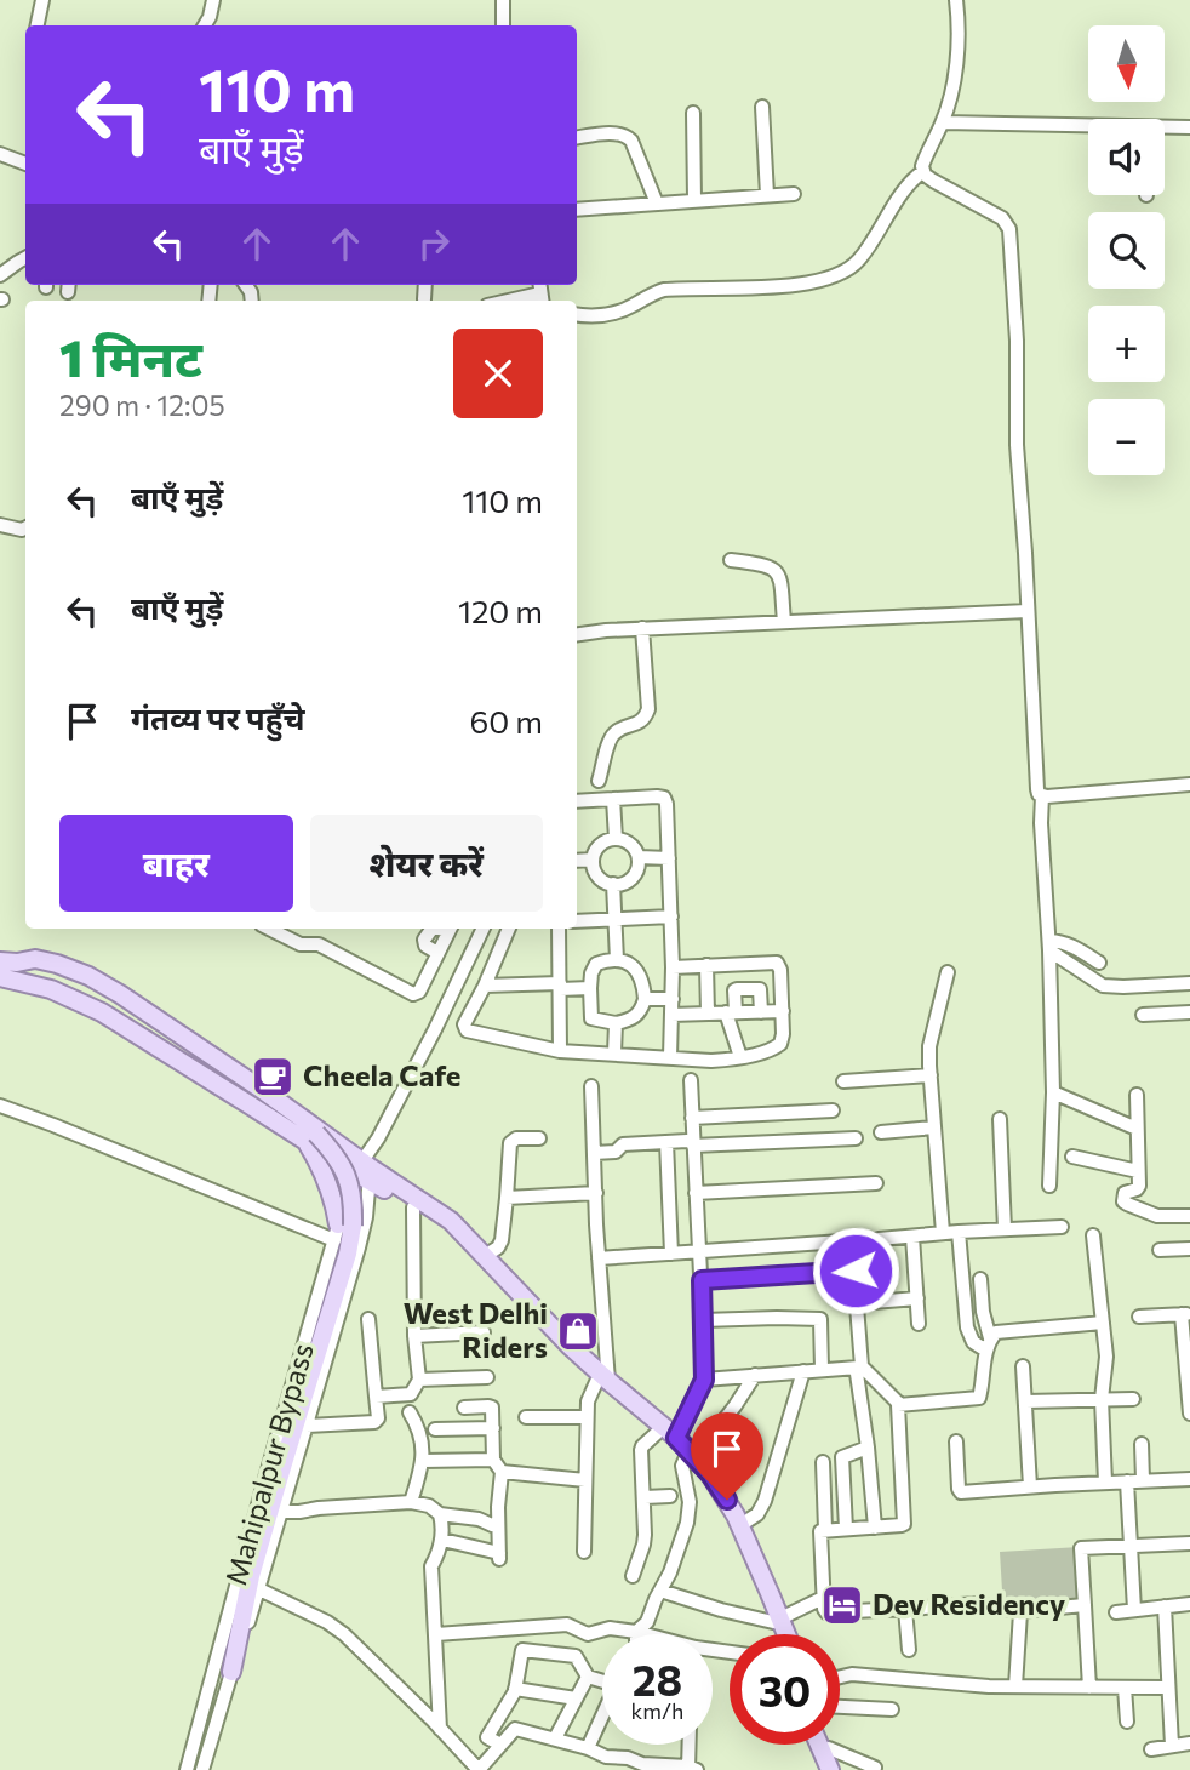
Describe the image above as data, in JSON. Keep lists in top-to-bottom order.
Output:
{
  "streets": {
    "street": ["Mahipalpur Bypass"]
  },
  "places": {
    "cafe": ["Cheela Cafe"],
    "shop": ["West Delhi Riders"],
    "hotel": ["Dev Residency"]
  },
  "north": "bottom",
  "page": {
    "map_buttons": ["+", "−"],
    "turn": ["110 m", "बाएँ मुड़ें"],
    "heading": ["1 मिनट", "290 m · 12:05"],
    "list": [
      {
        "name": "बाएँ मुड़ें",
        "value": "110 m"
      },
      {
        "name": "बाएँ मुड़ें",
        "value": "120 m"
      },
      {
        "name": "गंतव्य पर पहुँचे",
        "value": "60 m"
      }
    ],
    "buttons": ["बाहर", "शेयर करें"],
    "speed": "28 km/h",
    "limit": "30"
  }
}
